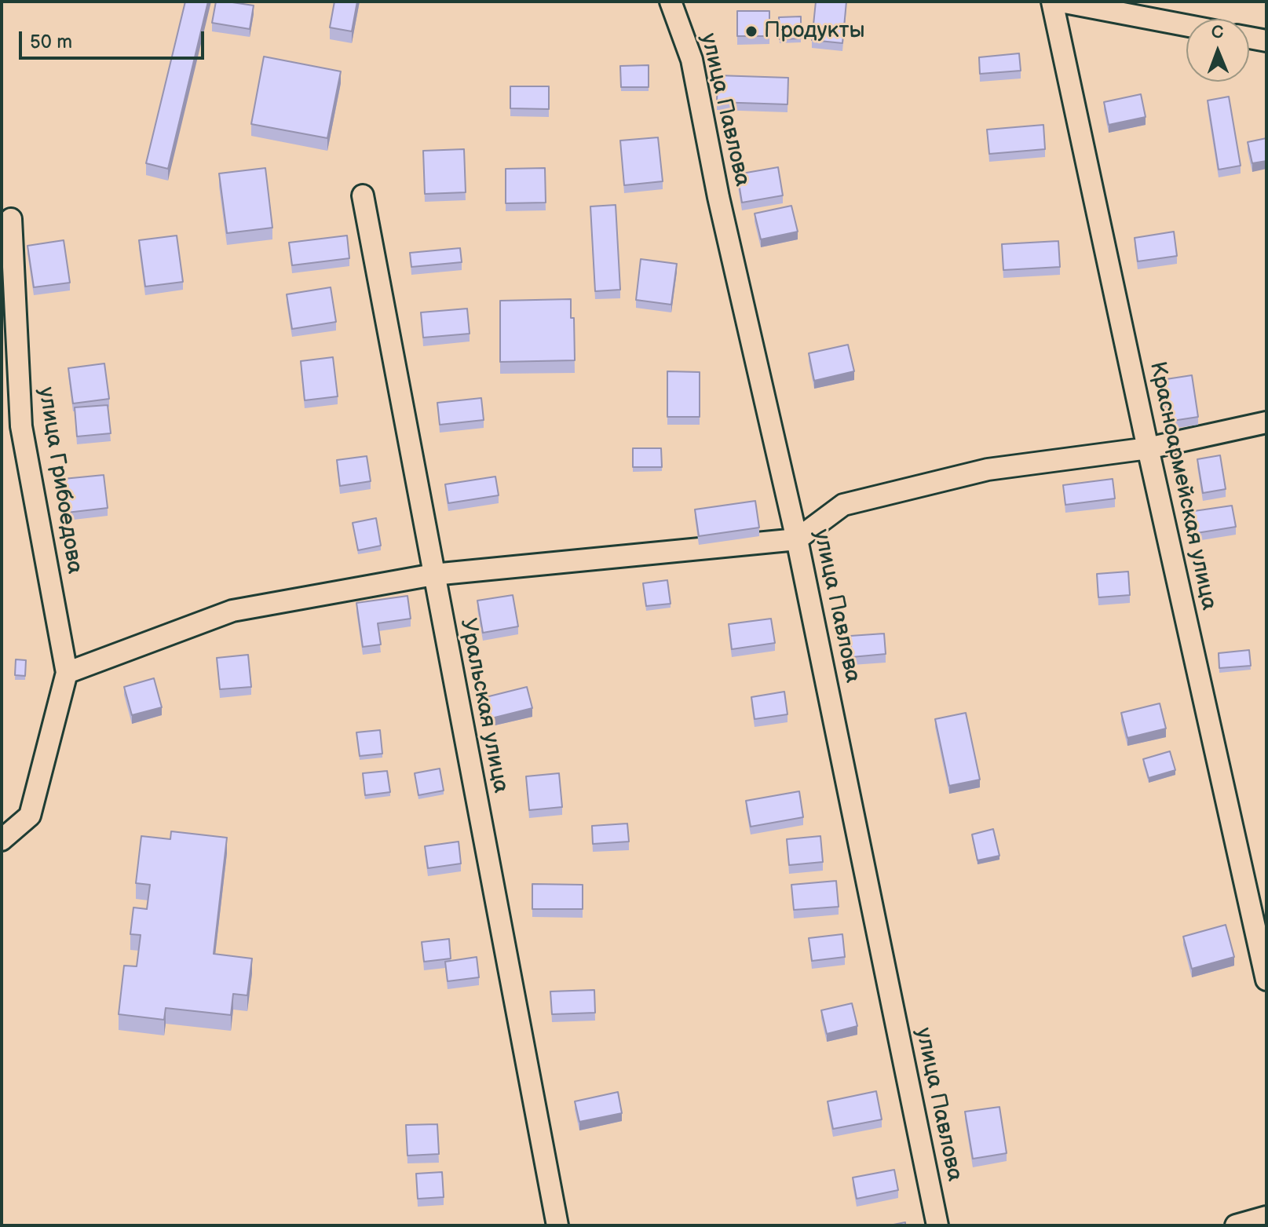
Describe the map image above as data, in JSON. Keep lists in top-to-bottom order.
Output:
{
  "streets": {
    "street": [
      "улица Павлова",
      "улица Грибоедова",
      "Красноармейская улица",
      "Уральская улица"
    ]
  },
  "places": ["Продукты"],
  "scale_bar": "50 m",
  "north": "top"
}
